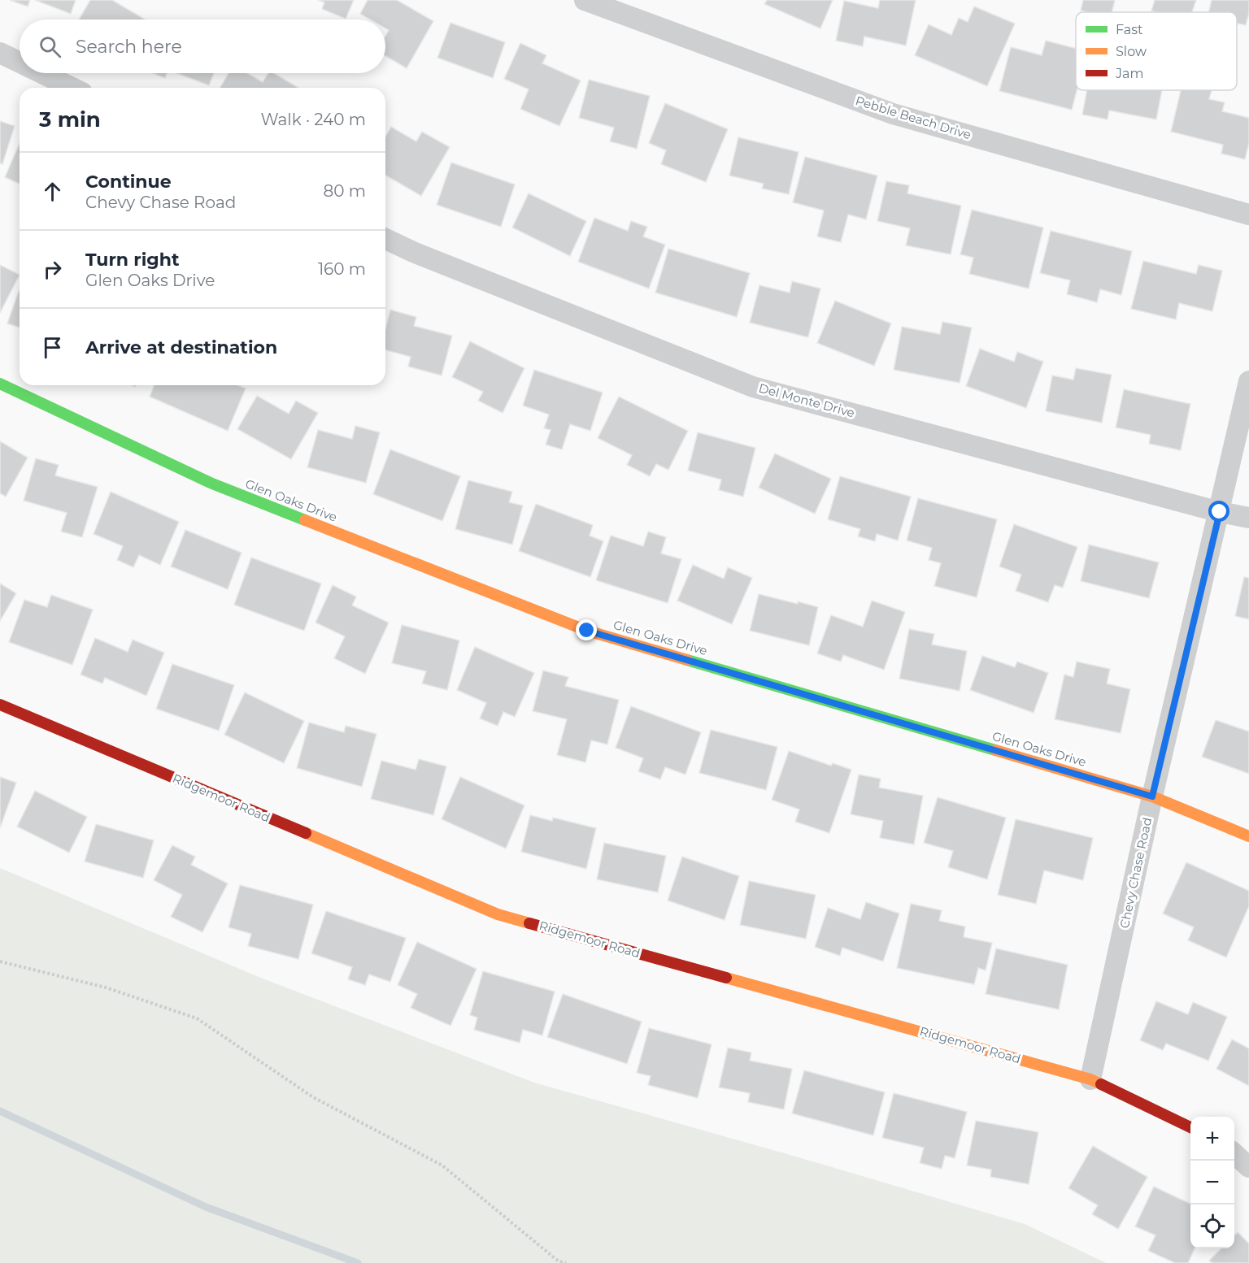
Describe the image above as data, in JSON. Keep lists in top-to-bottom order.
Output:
{
  "streets": {
    "street": [
      "Pebble Beach Drive",
      "Del Monte Drive",
      "Glen Oaks Drive",
      "Ridgemoor Road",
      "Chevy Chase Road"
    ]
  },
  "crossings": [
    ["Del Monte Drive", "Chevy Chase Road"],
    ["Glen Oaks Drive", "Chevy Chase Road"],
    ["Ridgemoor Road", "Chevy Chase Road"]
  ],
  "legend": ["Fast", "Slow", "Jam"],
  "page": {
    "search": "Search here",
    "heading": ["3 min", "Walk · 240 m"],
    "list": [
      ["Continue", "Chevy Chase Road", "80 m"],
      ["Turn right", "Glen Oaks Drive", "160 m"],
      "Arrive at destination"
    ],
    "map_buttons": ["+", "−"]
  }
}
